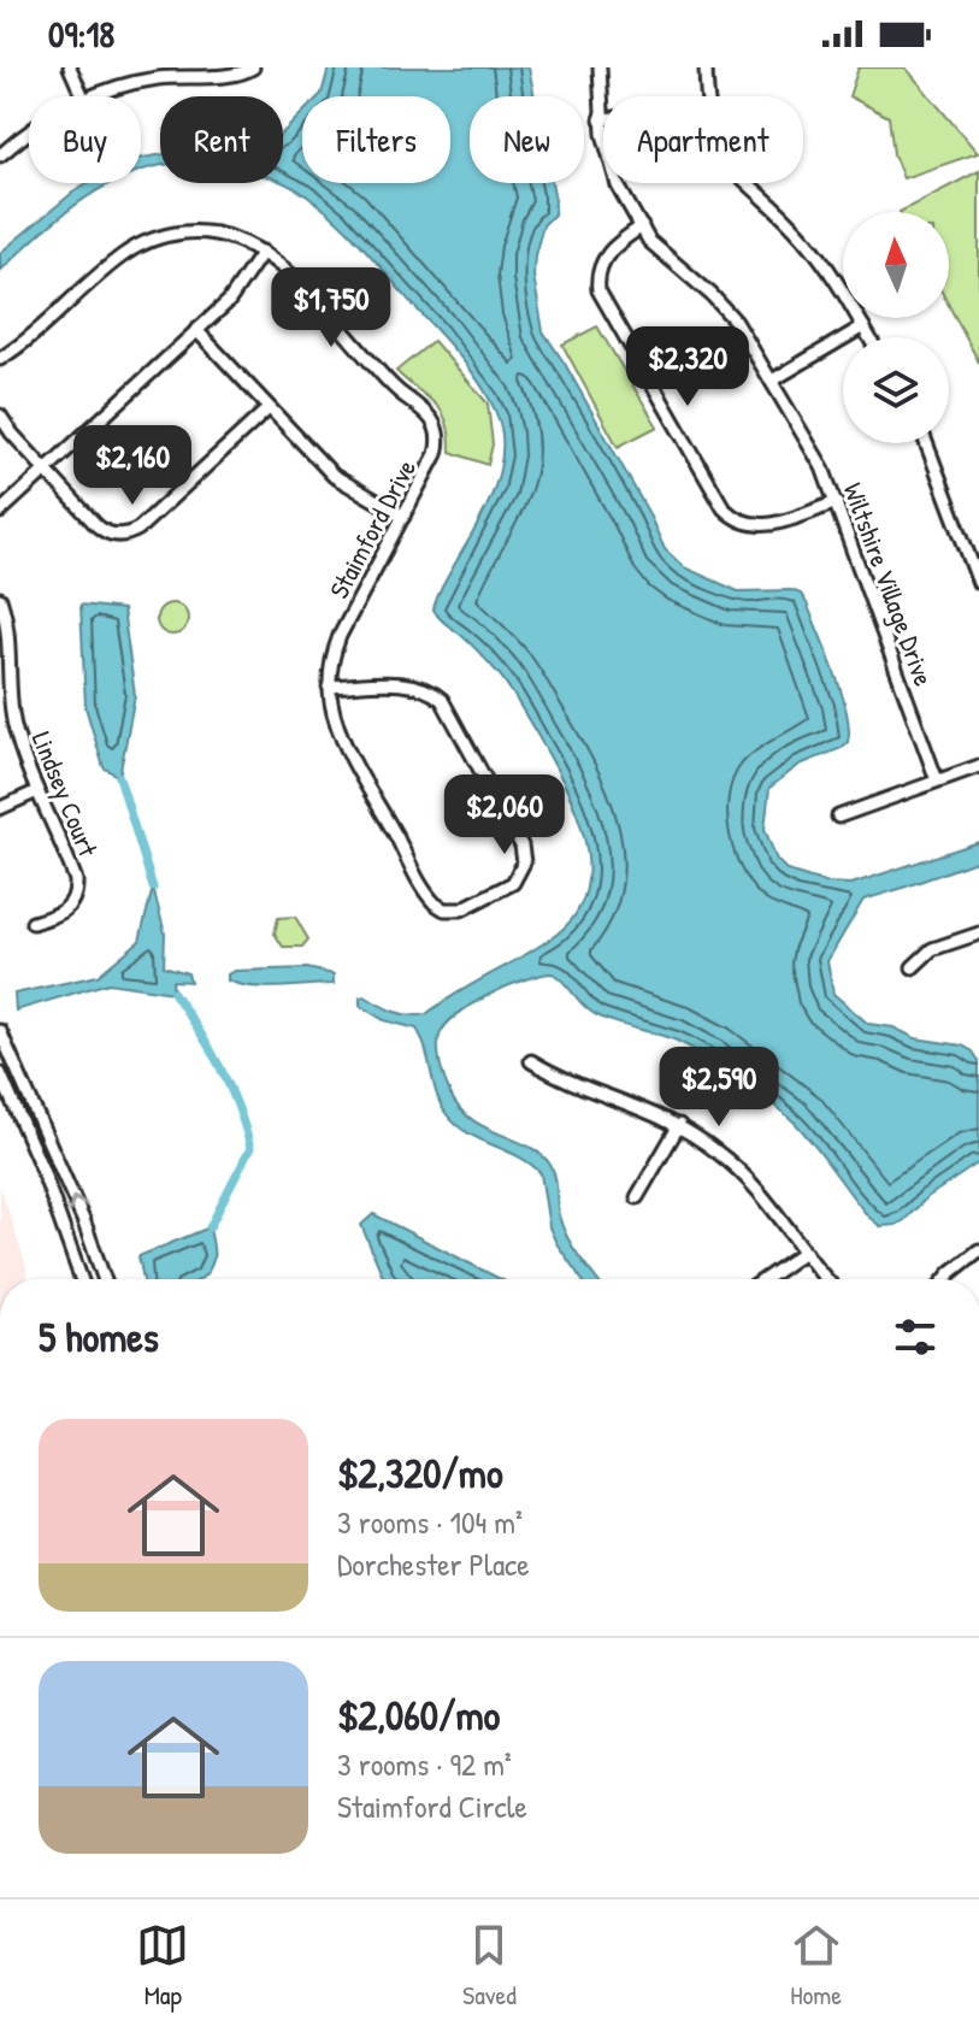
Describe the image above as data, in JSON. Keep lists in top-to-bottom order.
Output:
{
  "streets": {
    "street": ["Staimford Drive", "Wiltshire Village Drive", "Lindsey Court"]
  },
  "north": "top",
  "page": {
    "status": "09:18",
    "chip": [
      "Buy",
      "Rent",
      "Filters",
      "New",
      "Apartment"
    ],
    "price": [
      "$1,750",
      "$2,320",
      "$2,160",
      "$2,060",
      "$2,590"
    ],
    "heading": "5 homes",
    "list": [
      {
        "name": "$2,320/mo",
        "note": "3 rooms · 104 m² · Dorchester Place"
      },
      {
        "name": "$2,060/mo",
        "note": "3 rooms · 92 m² · Staimford Circle"
      }
    ],
    "tabs": ["Map", "Saved", "Home"]
  }
}
